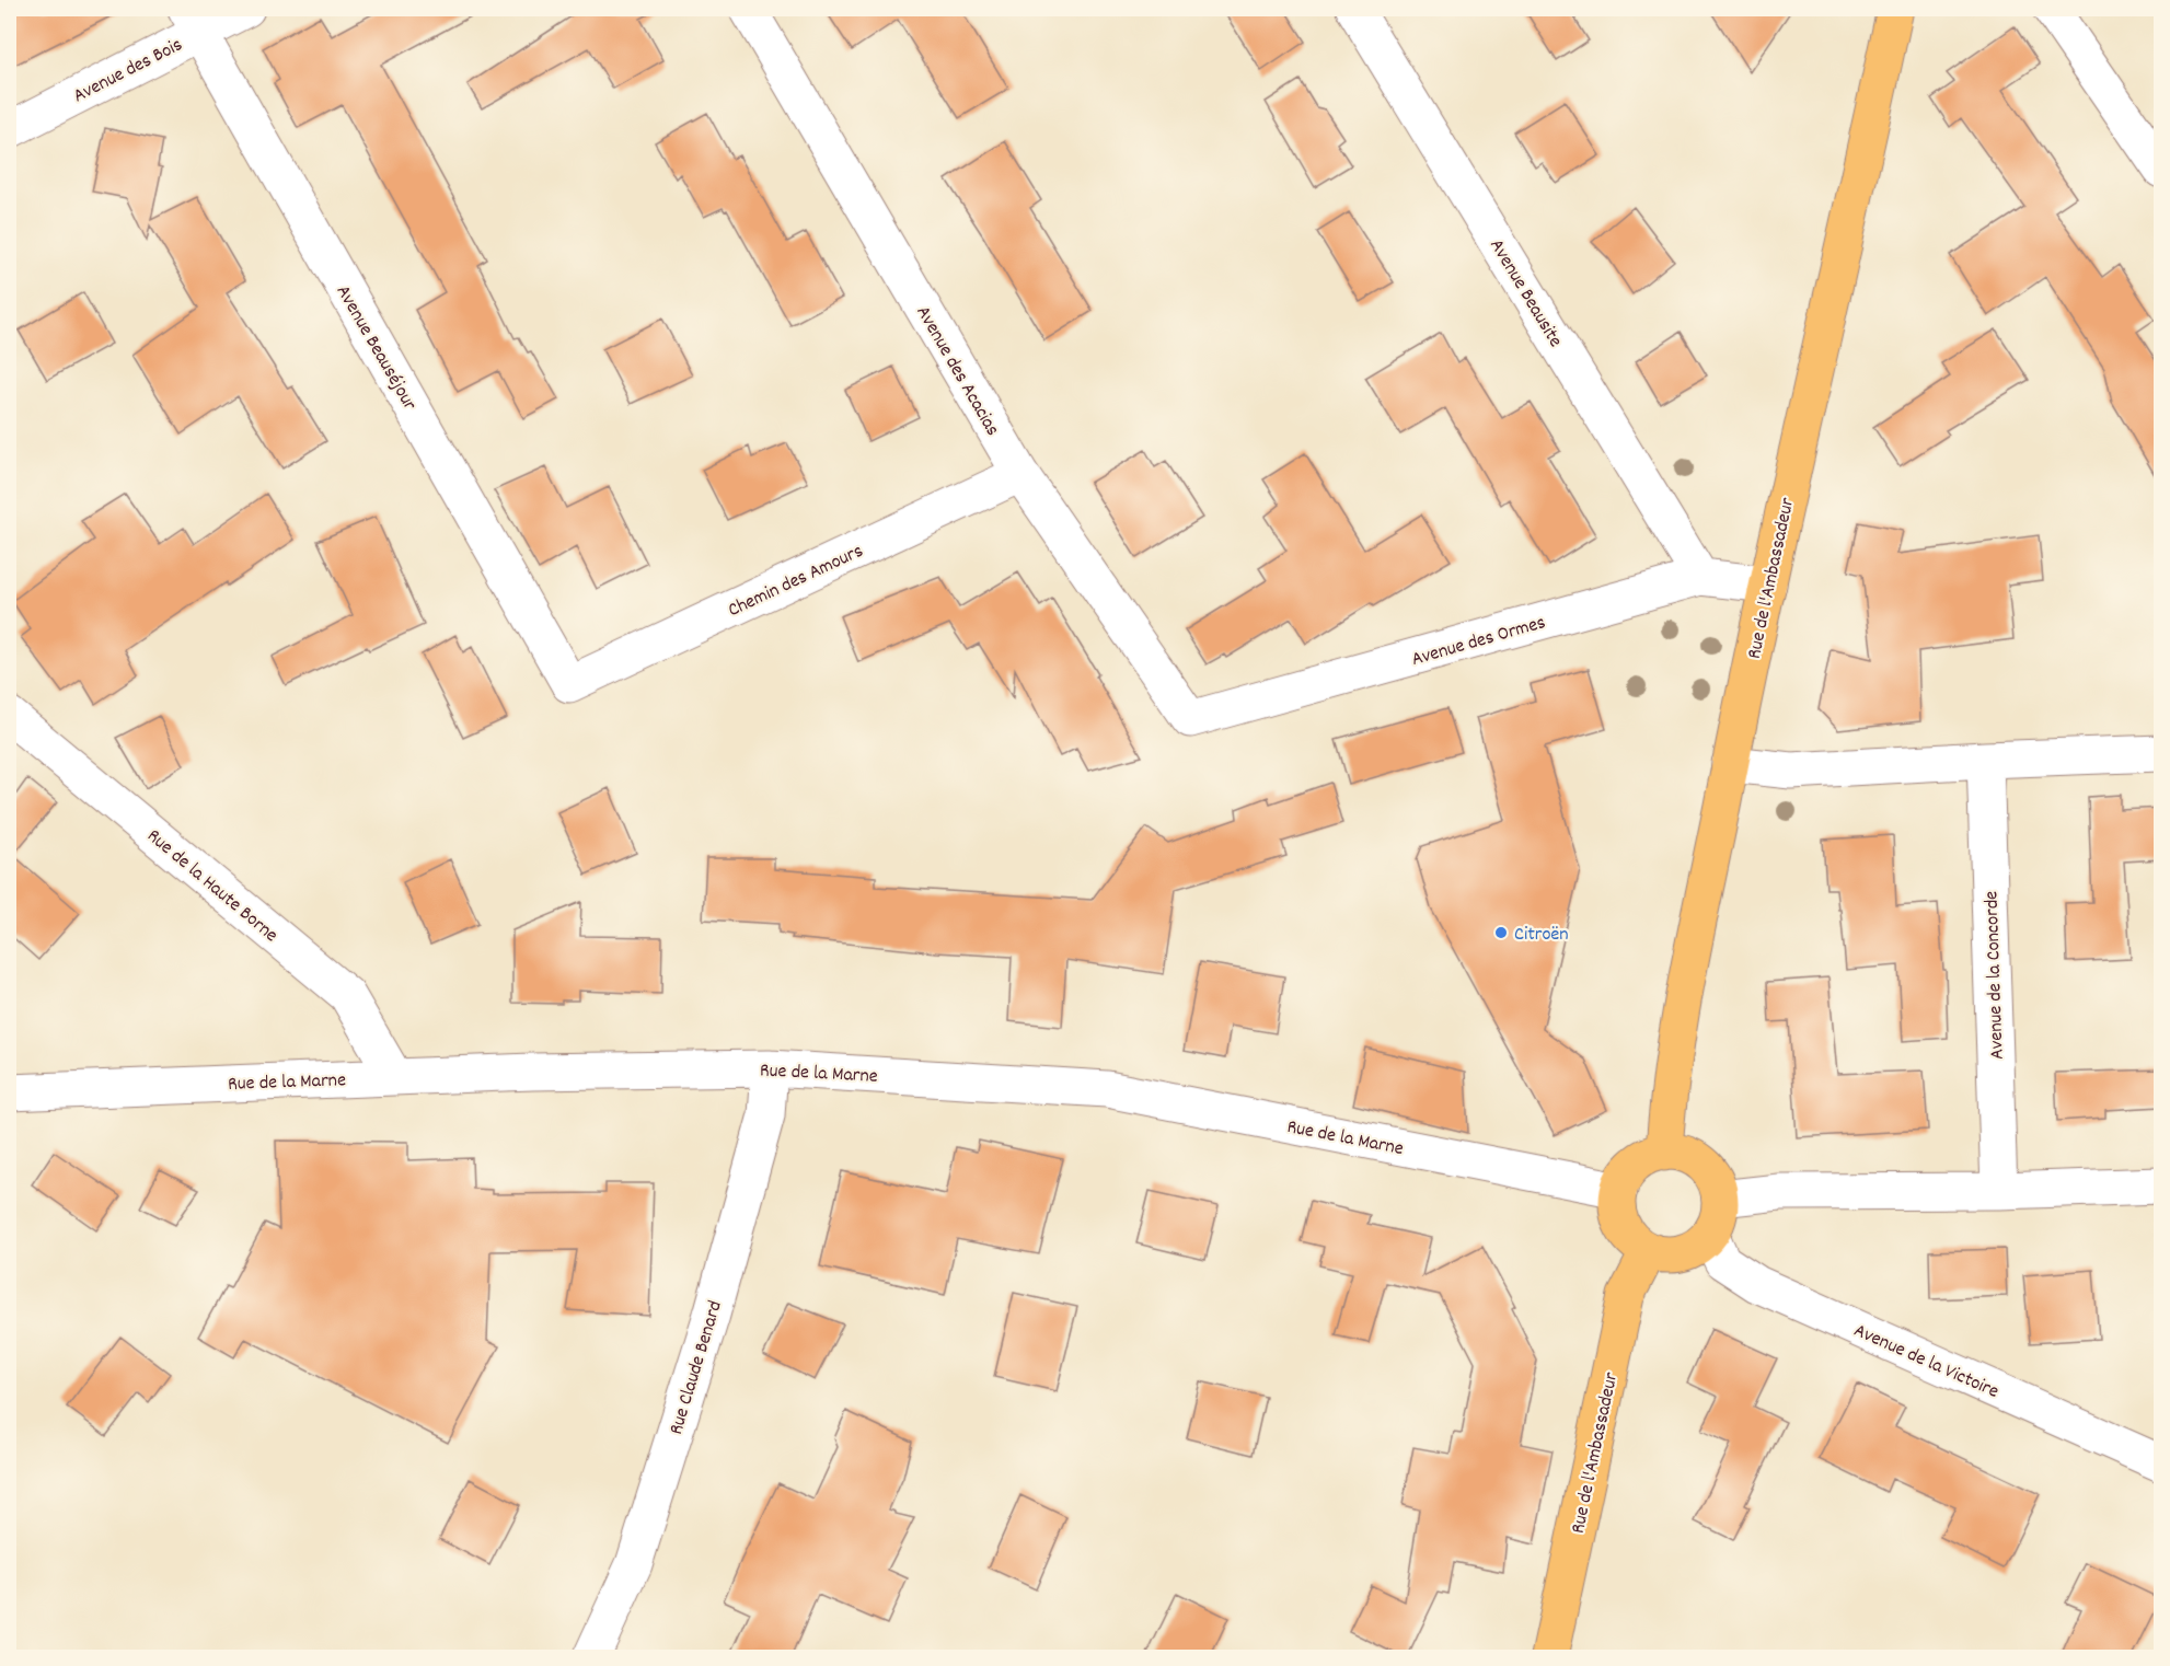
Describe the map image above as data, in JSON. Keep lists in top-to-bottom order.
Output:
{
  "streets": {
    "main road": ["Rue de l'Ambassadeur"],
    "street": [
      "Avenue des Bois",
      "Avenue Beausite",
      "Avenue Beauséjour",
      "Avenue des Acacias",
      "Chemin des Amours",
      "Avenue des Ormes",
      "Rue de la Haute Borne",
      "Avenue de la Concorde",
      "Rue de la Marne",
      "Avenue de la Victoire",
      "Rue Claude Benard"
    ]
  },
  "crossings": [
    ["Avenue des Bois", "Avenue Beauséjour"],
    ["Avenue Beausite", "Avenue des Ormes"],
    ["Avenue Beauséjour", "Chemin des Amours"],
    ["Avenue des Acacias", "Chemin des Amours"],
    ["Avenue des Acacias", "Avenue des Ormes"],
    ["Rue de l'Ambassadeur", "Avenue des Ormes"],
    ["Rue de l'Ambassadeur", "Rue de la Marne"],
    ["Rue de l'Ambassadeur", "Avenue de la Victoire"],
    ["Rue de la Haute Borne", "Rue de la Marne"],
    ["Rue de la Marne", "Avenue de la Victoire"],
    ["Rue de la Marne", "Rue Claude Benard"]
  ],
  "places": ["Citroën"]
}
